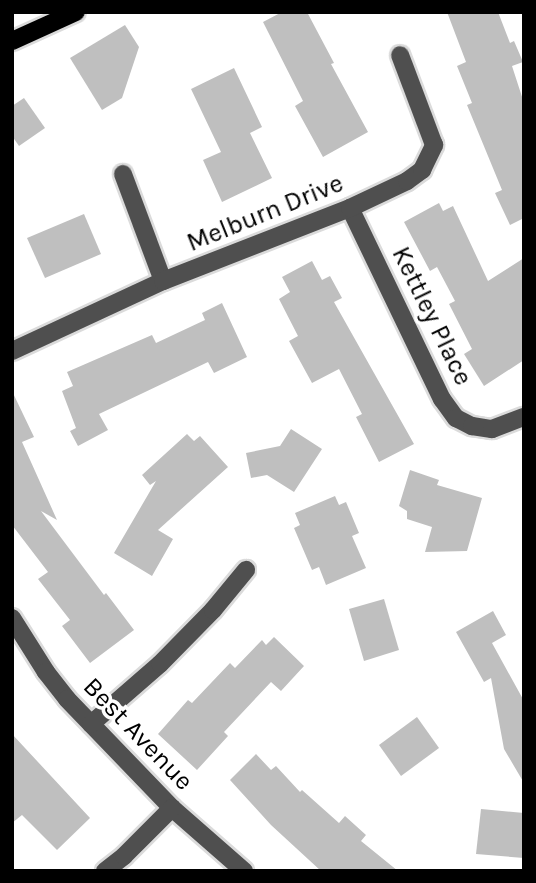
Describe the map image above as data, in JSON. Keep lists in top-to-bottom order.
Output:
{
  "streets": {
    "street": ["Melburn Drive", "Kettley Place", "Best Avenue"]
  },
  "crossings": [
    ["Melburn Drive", "Kettley Place"]
  ]
}
